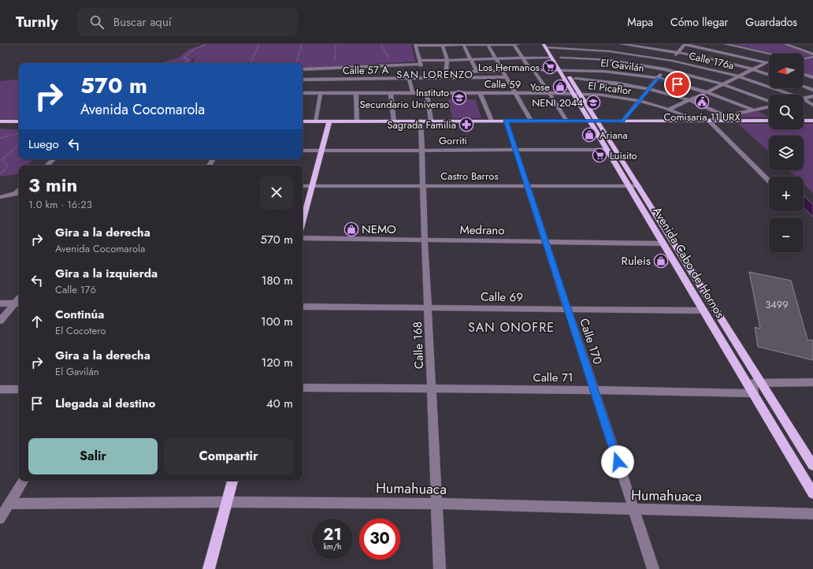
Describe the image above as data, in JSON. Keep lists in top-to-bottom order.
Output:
{
  "streets": {
    "main road": ["Avenida Cabo de Hornos"],
    "street": [
      "Calle 176a",
      "El Gavilán",
      "Calle 57 A",
      "Calle 59",
      "El Picaflor",
      "Gorriti",
      "Castro Barros",
      "Medrano",
      "Calle 69",
      "Calle 170",
      "Calle 168",
      "Calle 71",
      "Humahuaca"
    ]
  },
  "crossings": [
    ["Calle 176a", "Avenida Cabo de Hornos"],
    ["El Gavilán", "Avenida Cabo de Hornos"],
    ["Calle 57 A", "Calle 59"],
    ["Calle 59", "El Picaflor"],
    ["Calle 59", "Avenida Cabo de Hornos"],
    ["El Picaflor", "Avenida Cabo de Hornos"],
    ["Gorriti", "Avenida Cabo de Hornos"],
    ["Gorriti", "Calle 170"],
    ["Gorriti", "Calle 168"],
    ["Castro Barros", "Avenida Cabo de Hornos"],
    ["Castro Barros", "Calle 170"],
    ["Castro Barros", "Calle 168"],
    ["Medrano", "Avenida Cabo de Hornos"],
    ["Medrano", "Calle 170"],
    ["Medrano", "Calle 168"],
    ["Avenida Cabo de Hornos", "Calle 69"],
    ["Avenida Cabo de Hornos", "Calle 71"],
    ["Calle 69", "Calle 170"],
    ["Calle 69", "Calle 168"],
    ["Calle 170", "Calle 71"],
    ["Calle 170", "Humahuaca"],
    ["Calle 168", "Calle 71"],
    ["Calle 168", "Humahuaca"]
  ],
  "districts": ["SAN LORENZO", "SAN ONOFRE"],
  "places": {
    "supermarket": ["Los Hermanos", "Luisito"],
    "shop": [
      "Yose",
      "Ariana",
      "NEMO",
      "Ruleis"
    ],
    "school or university": ["Instituto Secundario Universo", "NENI 2044"],
    "public building": ["Comisaría 11 URX"],
    "pharmacy": ["Sagrada Familia"]
  },
  "house_numbers": ["3499"],
  "north": "left",
  "page": {
    "header": "Turnly",
    "search": "Buscar aquí",
    "nav": ["Mapa", "Cómo llegar", "Guardados"],
    "map_buttons": ["+", "−"],
    "turn": ["570 m", "Avenida Cocomarola"],
    "then": "Luego",
    "heading": ["3 min", "1.0 km · 16:23"],
    "list": [
      {
        "name": "Gira a la derecha",
        "note": "Avenida Cocomarola",
        "value": "570 m"
      },
      {
        "name": "Gira a la izquierda",
        "note": "Calle 176",
        "value": "180 m"
      },
      {
        "name": "Continúa",
        "note": "El Cocotero",
        "value": "100 m"
      },
      {
        "name": "Gira a la derecha",
        "note": "El Gavilán",
        "value": "120 m"
      },
      {
        "name": "Llegada al destino",
        "value": "40 m"
      }
    ],
    "buttons": ["Salir", "Compartir"],
    "speed": "21 km/h",
    "limit": "30"
  }
}
